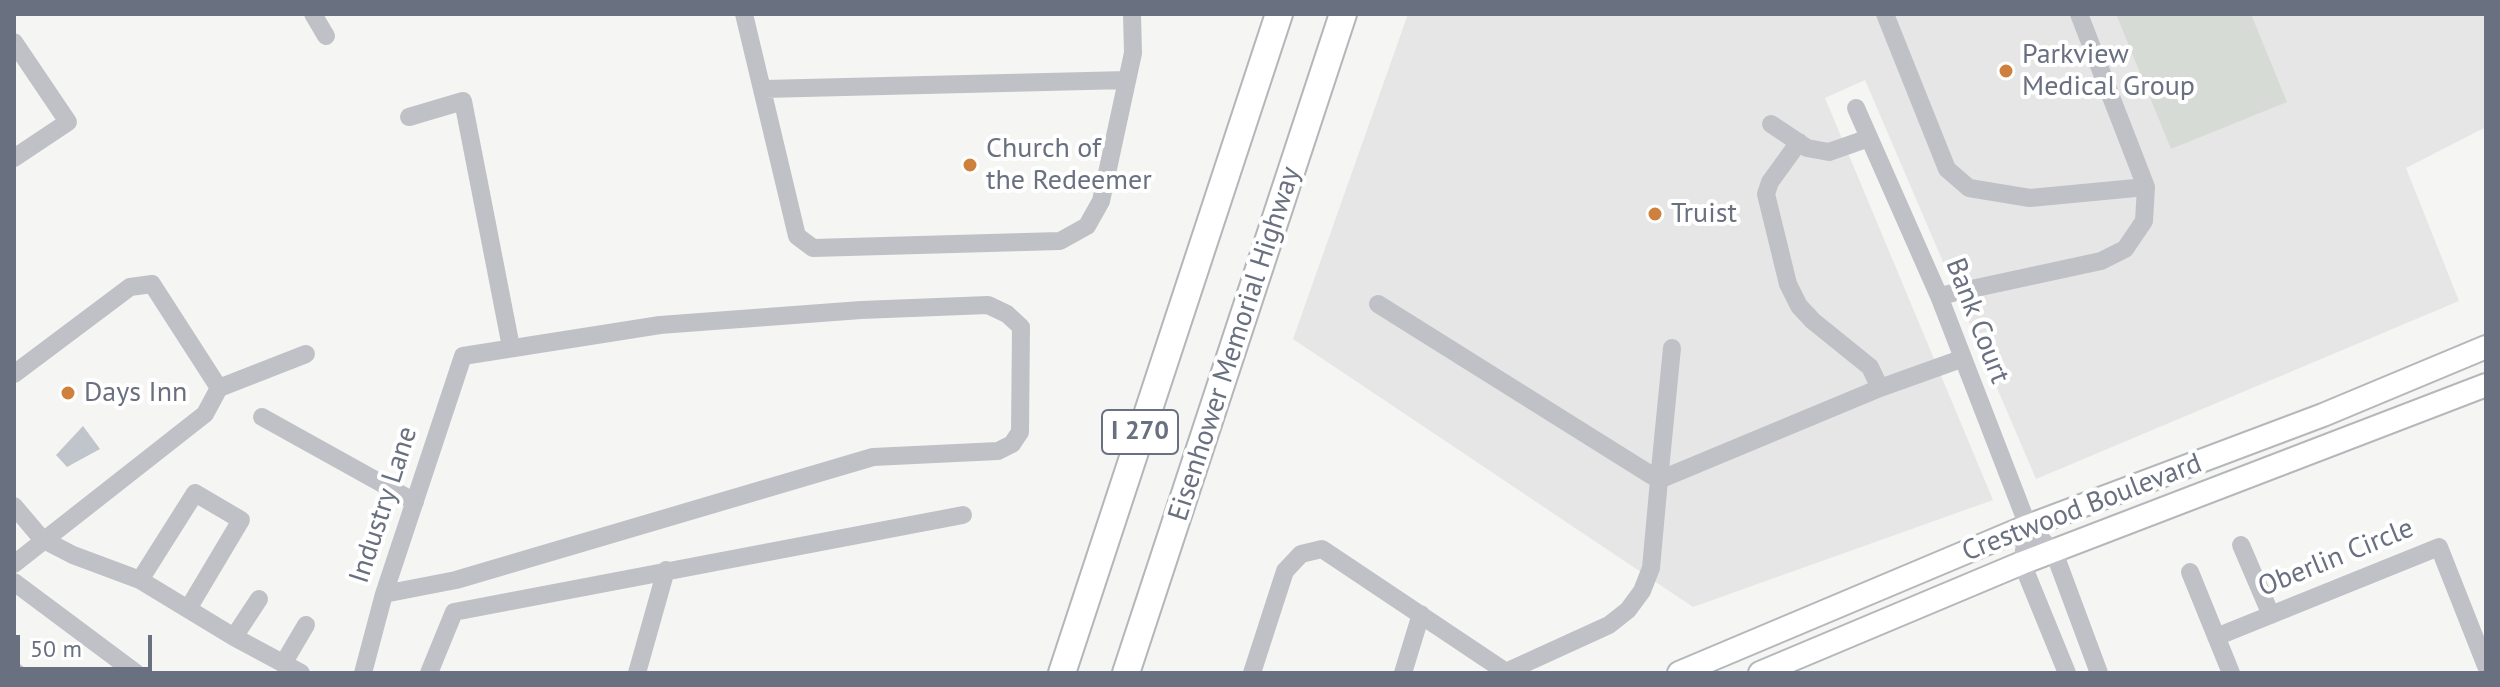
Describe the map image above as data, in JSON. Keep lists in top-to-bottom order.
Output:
{
  "streets": {
    "highway": ["Eisenhower Memorial Highway", "I 270"],
    "main road": ["Crestwood Boulevard"],
    "street": ["Bank Court", "Industry Lane", "Oberlin Circle"]
  },
  "crossings": [
    ["Bank Court", "Crestwood Boulevard"]
  ],
  "places": [
    "Parkview Medical Group",
    "Church of the Redeemer",
    "Truist",
    "Days Inn"
  ],
  "scale_bar": "50 m"
}
